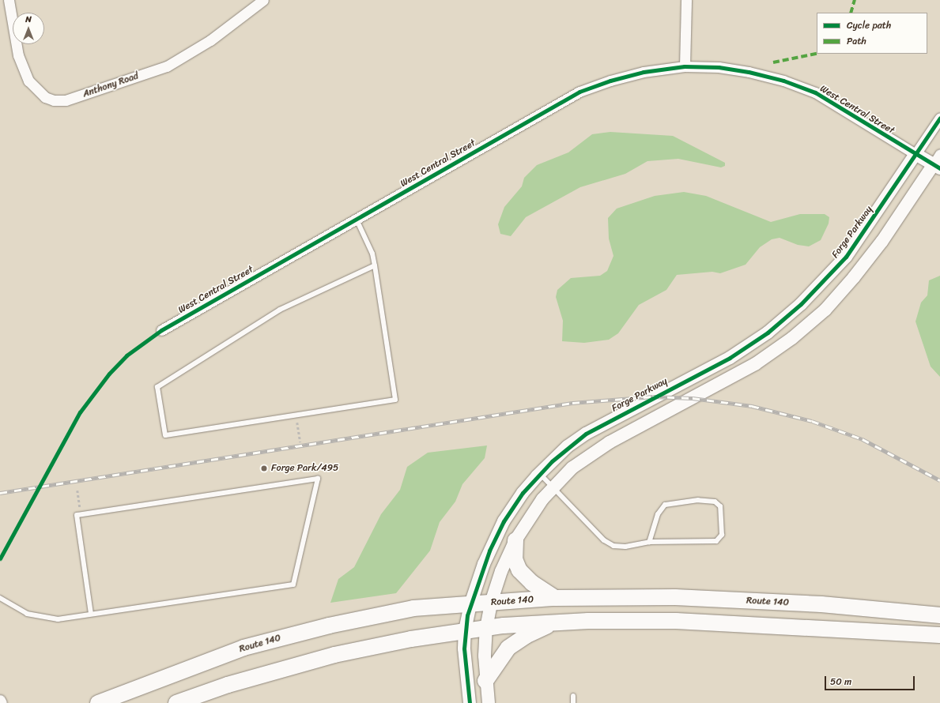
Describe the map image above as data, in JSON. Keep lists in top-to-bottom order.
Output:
{
  "streets": {
    "main road": ["Route 140"],
    "street": ["Anthony Road", "West Central Street", "Forge Parkway"]
  },
  "crossings": [
    ["West Central Street", "Forge Parkway"],
    ["Forge Parkway", "Route 140"]
  ],
  "places": ["Forge Park/495"],
  "legend": ["Cycle path", "Path"],
  "scale_bar": "50 m",
  "north": "top"
}
